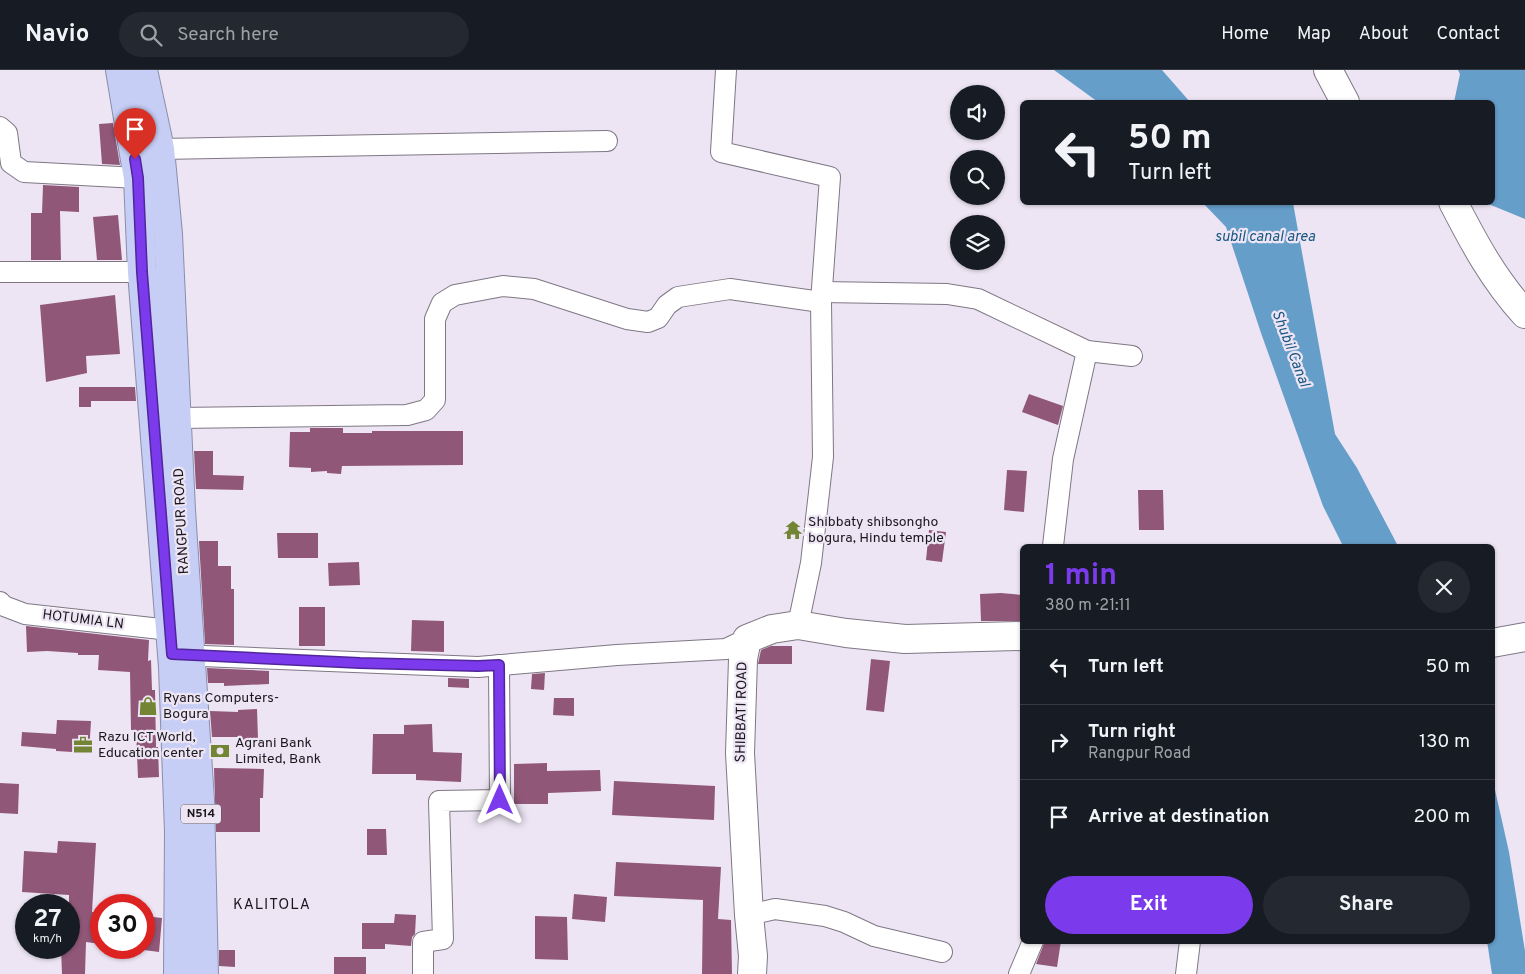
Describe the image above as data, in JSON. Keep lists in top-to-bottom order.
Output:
{
  "streets": {
    "highway": ["RANGPUR ROAD", "N514"],
    "street": ["HOTUMIA LN", "SHIBBATI ROAD"]
  },
  "crossings": [
    ["RANGPUR ROAD", "HOTUMIA LN"],
    ["HOTUMIA LN", "SHIBBATI ROAD"]
  ],
  "districts": ["KALITOLA"],
  "water": ["subil canal area", "Shubil Canal"],
  "places": {
    "temple": ["Shibbaty shibsongho bogura, Hindu temple"],
    "shop": ["Ryans Computers- Bogura"],
    "office": ["Razu ICT World, Education center"],
    "bank": ["Agrani Bank Limited, Bank"]
  },
  "page": {
    "header": "Navio",
    "search": "Search here",
    "nav": [
      "Home",
      "Map",
      "About",
      "Contact"
    ],
    "turn": ["50 m", "Turn left"],
    "heading": ["1 min", "380 m · 21:11"],
    "list": [
      {
        "name": "Turn left",
        "value": "50 m"
      },
      {
        "name": "Turn right",
        "note": "Rangpur Road",
        "value": "130 m"
      },
      {
        "name": "Arrive at destination",
        "value": "200 m"
      }
    ],
    "buttons": ["Exit", "Share"],
    "speed": "27 km/h",
    "limit": "30"
  }
}
